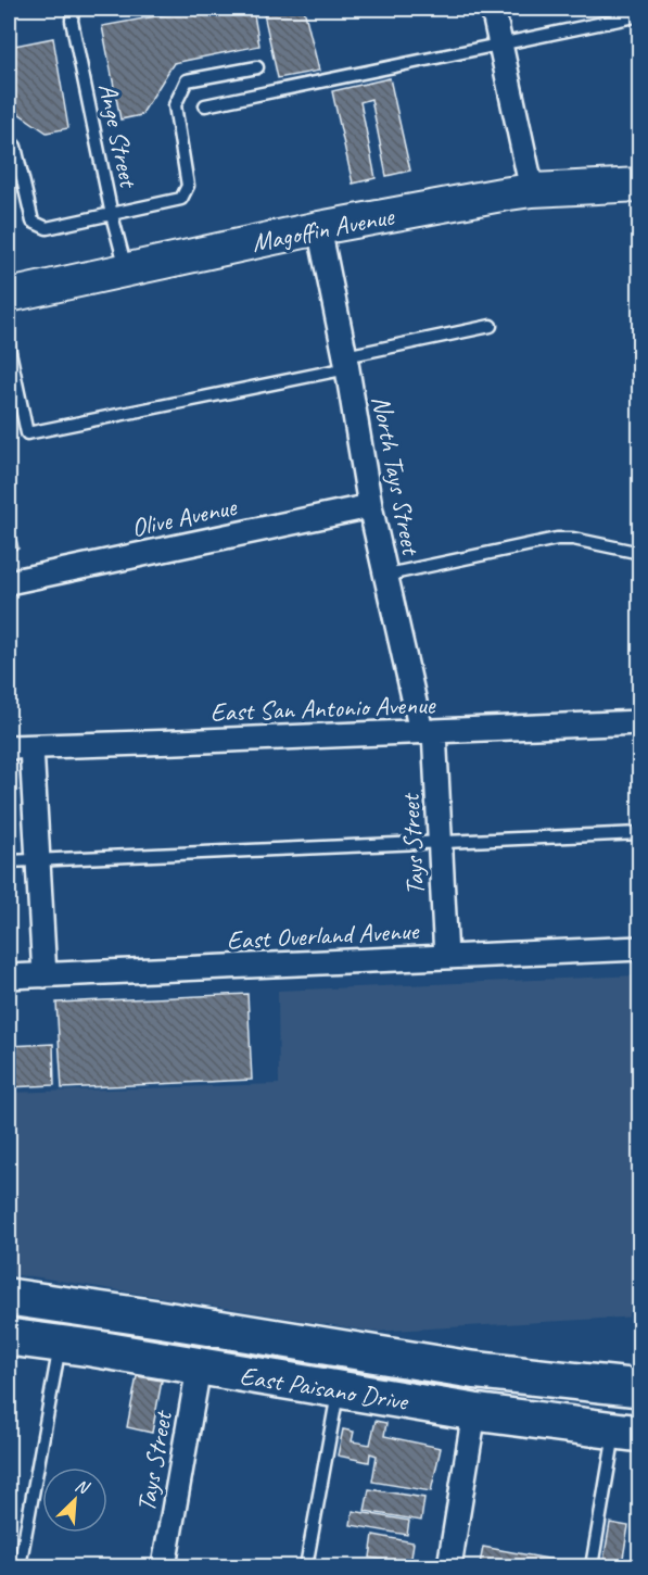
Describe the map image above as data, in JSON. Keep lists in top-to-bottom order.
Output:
{
  "streets": {
    "main road": ["East Paisano Drive"],
    "street": [
      "Magoffin Avenue",
      "North Tays Street",
      "Olive Avenue",
      "East San Antonio Avenue",
      "Tays Street",
      "East Overland Avenue"
    ],
    "lane": ["Ange Street"]
  },
  "crossings": [
    ["Ange Street", "Magoffin Avenue"],
    ["Magoffin Avenue", "North Tays Street"],
    ["North Tays Street", "Olive Avenue"],
    ["North Tays Street", "East San Antonio Avenue"],
    ["North Tays Street", "Tays Street"],
    ["East San Antonio Avenue", "Tays Street"],
    ["Tays Street", "East Overland Avenue"],
    ["Tays Street", "East Paisano Drive"]
  ],
  "north": "top right"
}
